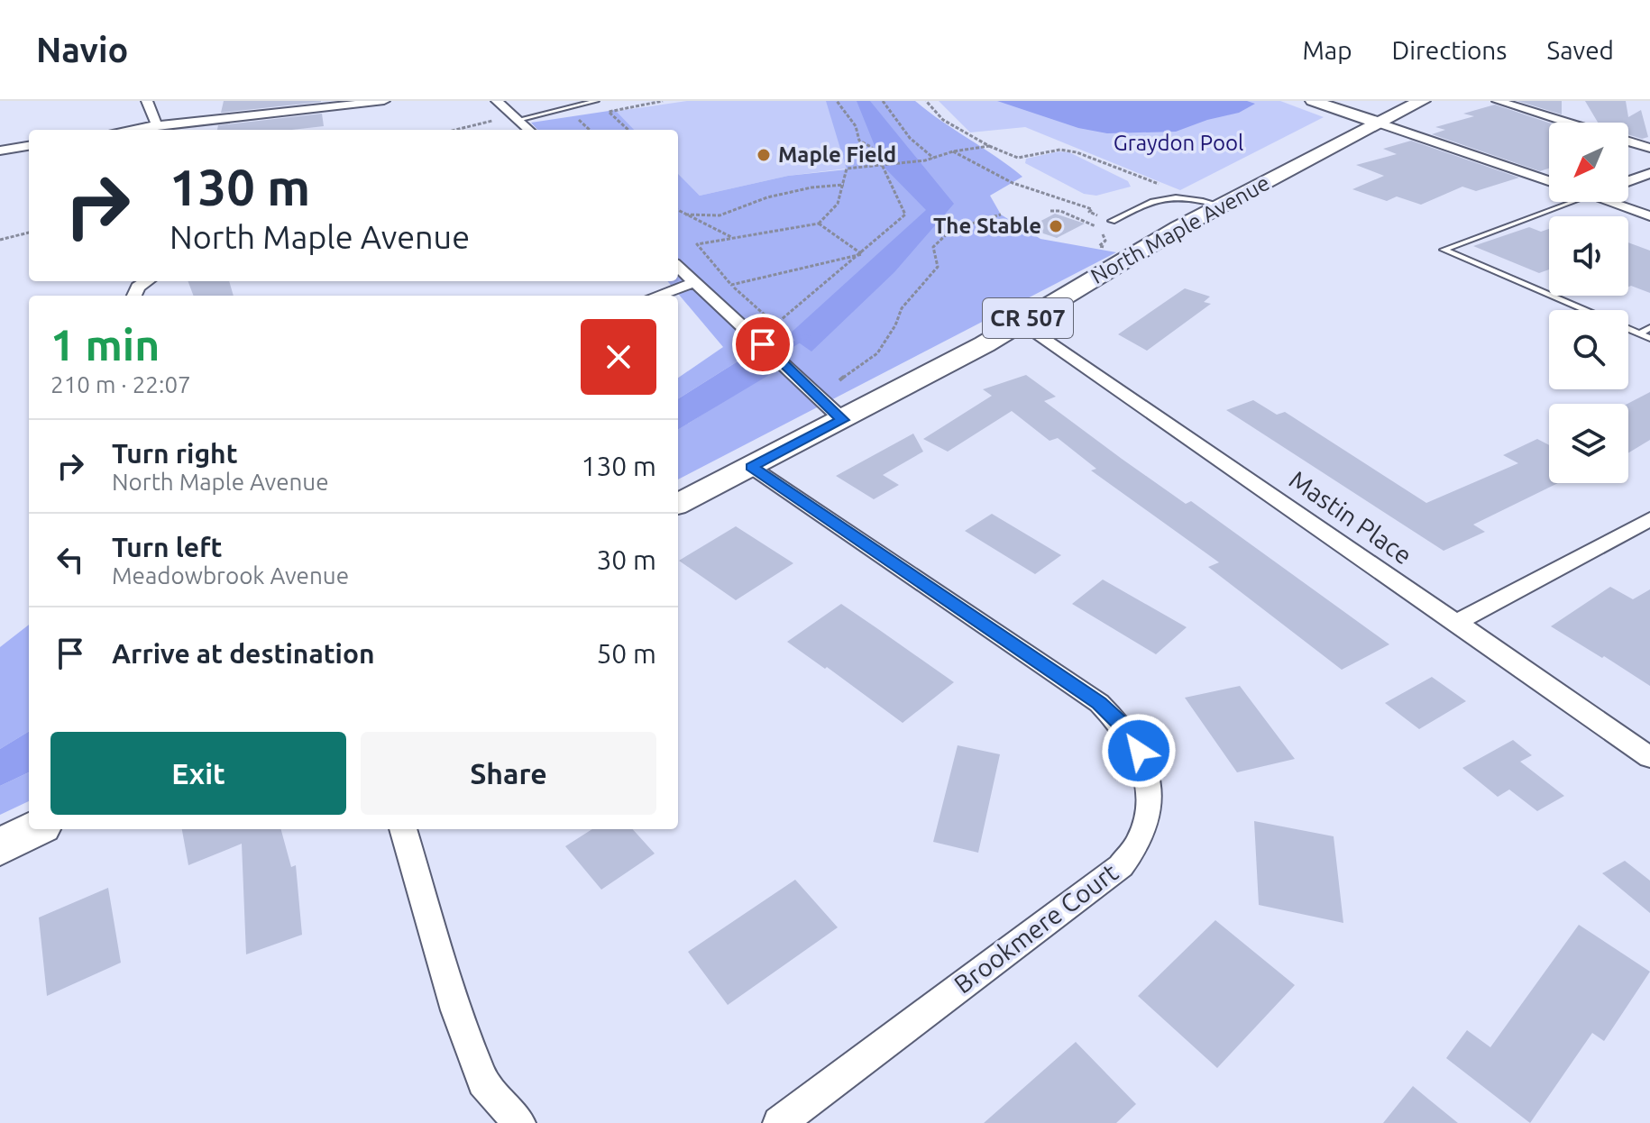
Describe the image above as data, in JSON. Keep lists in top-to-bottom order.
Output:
{
  "streets": {
    "main road": ["North Maple Avenue", "CR 507"],
    "street": ["Mastin Place", "Brookmere Court"]
  },
  "crossings": [
    ["North Maple Avenue", "Mastin Place"],
    ["North Maple Avenue", "Brookmere Court"]
  ],
  "parks": ["Graydon Pool"],
  "places": ["Maple Field", "The Stable"],
  "north": "bottom left",
  "page": {
    "header": "Navio",
    "nav": ["Map", "Directions", "Saved"],
    "turn": ["130 m", "North Maple Avenue"],
    "heading": ["1 min", "210 m · 22:07"],
    "list": [
      {
        "name": "Turn right",
        "note": "North Maple Avenue",
        "value": "130 m"
      },
      {
        "name": "Turn left",
        "note": "Meadowbrook Avenue",
        "value": "30 m"
      },
      {
        "name": "Arrive at destination",
        "value": "50 m"
      }
    ],
    "buttons": ["Exit", "Share"]
  }
}
